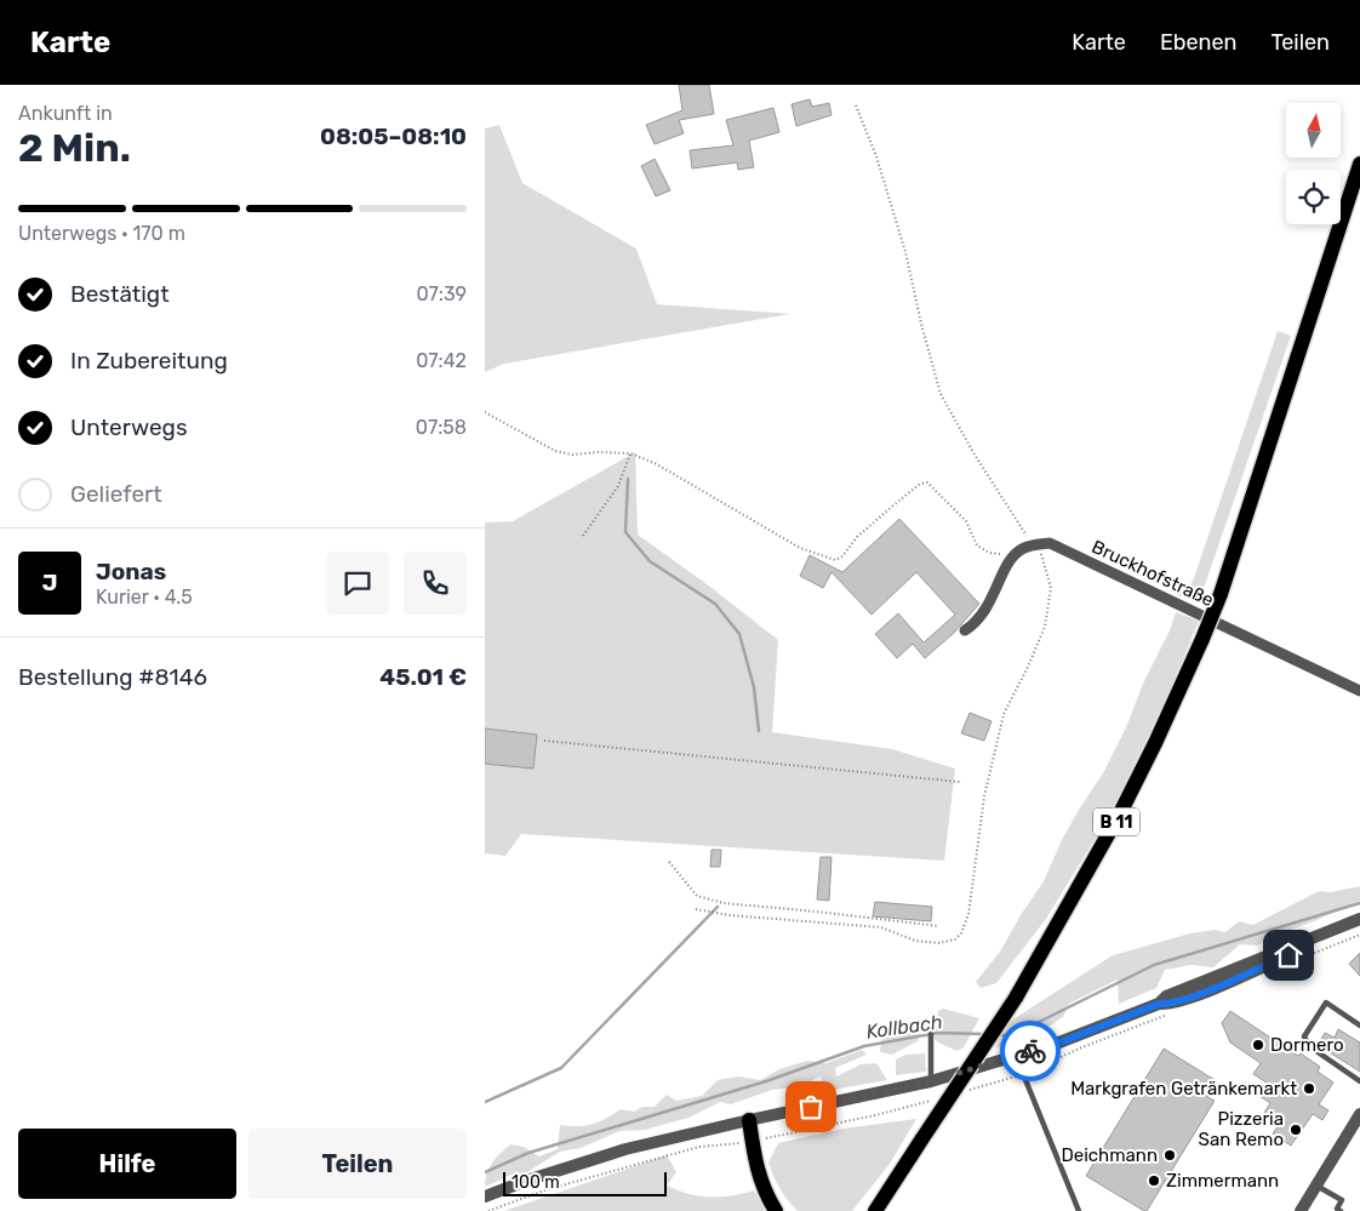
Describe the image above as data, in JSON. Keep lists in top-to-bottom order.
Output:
{
  "streets": {
    "main road": ["B 11"],
    "street": ["Bruckhofstraße"]
  },
  "water": ["Kollbach"],
  "places": [
    "Dormero",
    "Markgrafen Getränkemarkt",
    "Pizzeria San Remo",
    "Deichmann",
    "Zimmermann"
  ],
  "scale_bar": "100 m",
  "north": "top",
  "page": {
    "header": "Karte",
    "nav": ["Karte", "Ebenen", "Teilen"],
    "heading": ["2 Min.", "Ankunft in", "08:05–08:10"],
    "panel": [
      "Jonas",
      "Kurier · 4.5",
      "Bestellung #8146",
      "45.01 €"
    ],
    "bar": "Unterwegs · 170 m",
    "list": [
      ["Bestätigt", "07:39"],
      ["In Zubereitung", "07:42"],
      ["Unterwegs", "07:58"],
      "Geliefert"
    ],
    "round": "J",
    "buttons": ["Hilfe", "Teilen"],
    "scale": "100 m"
  }
}
